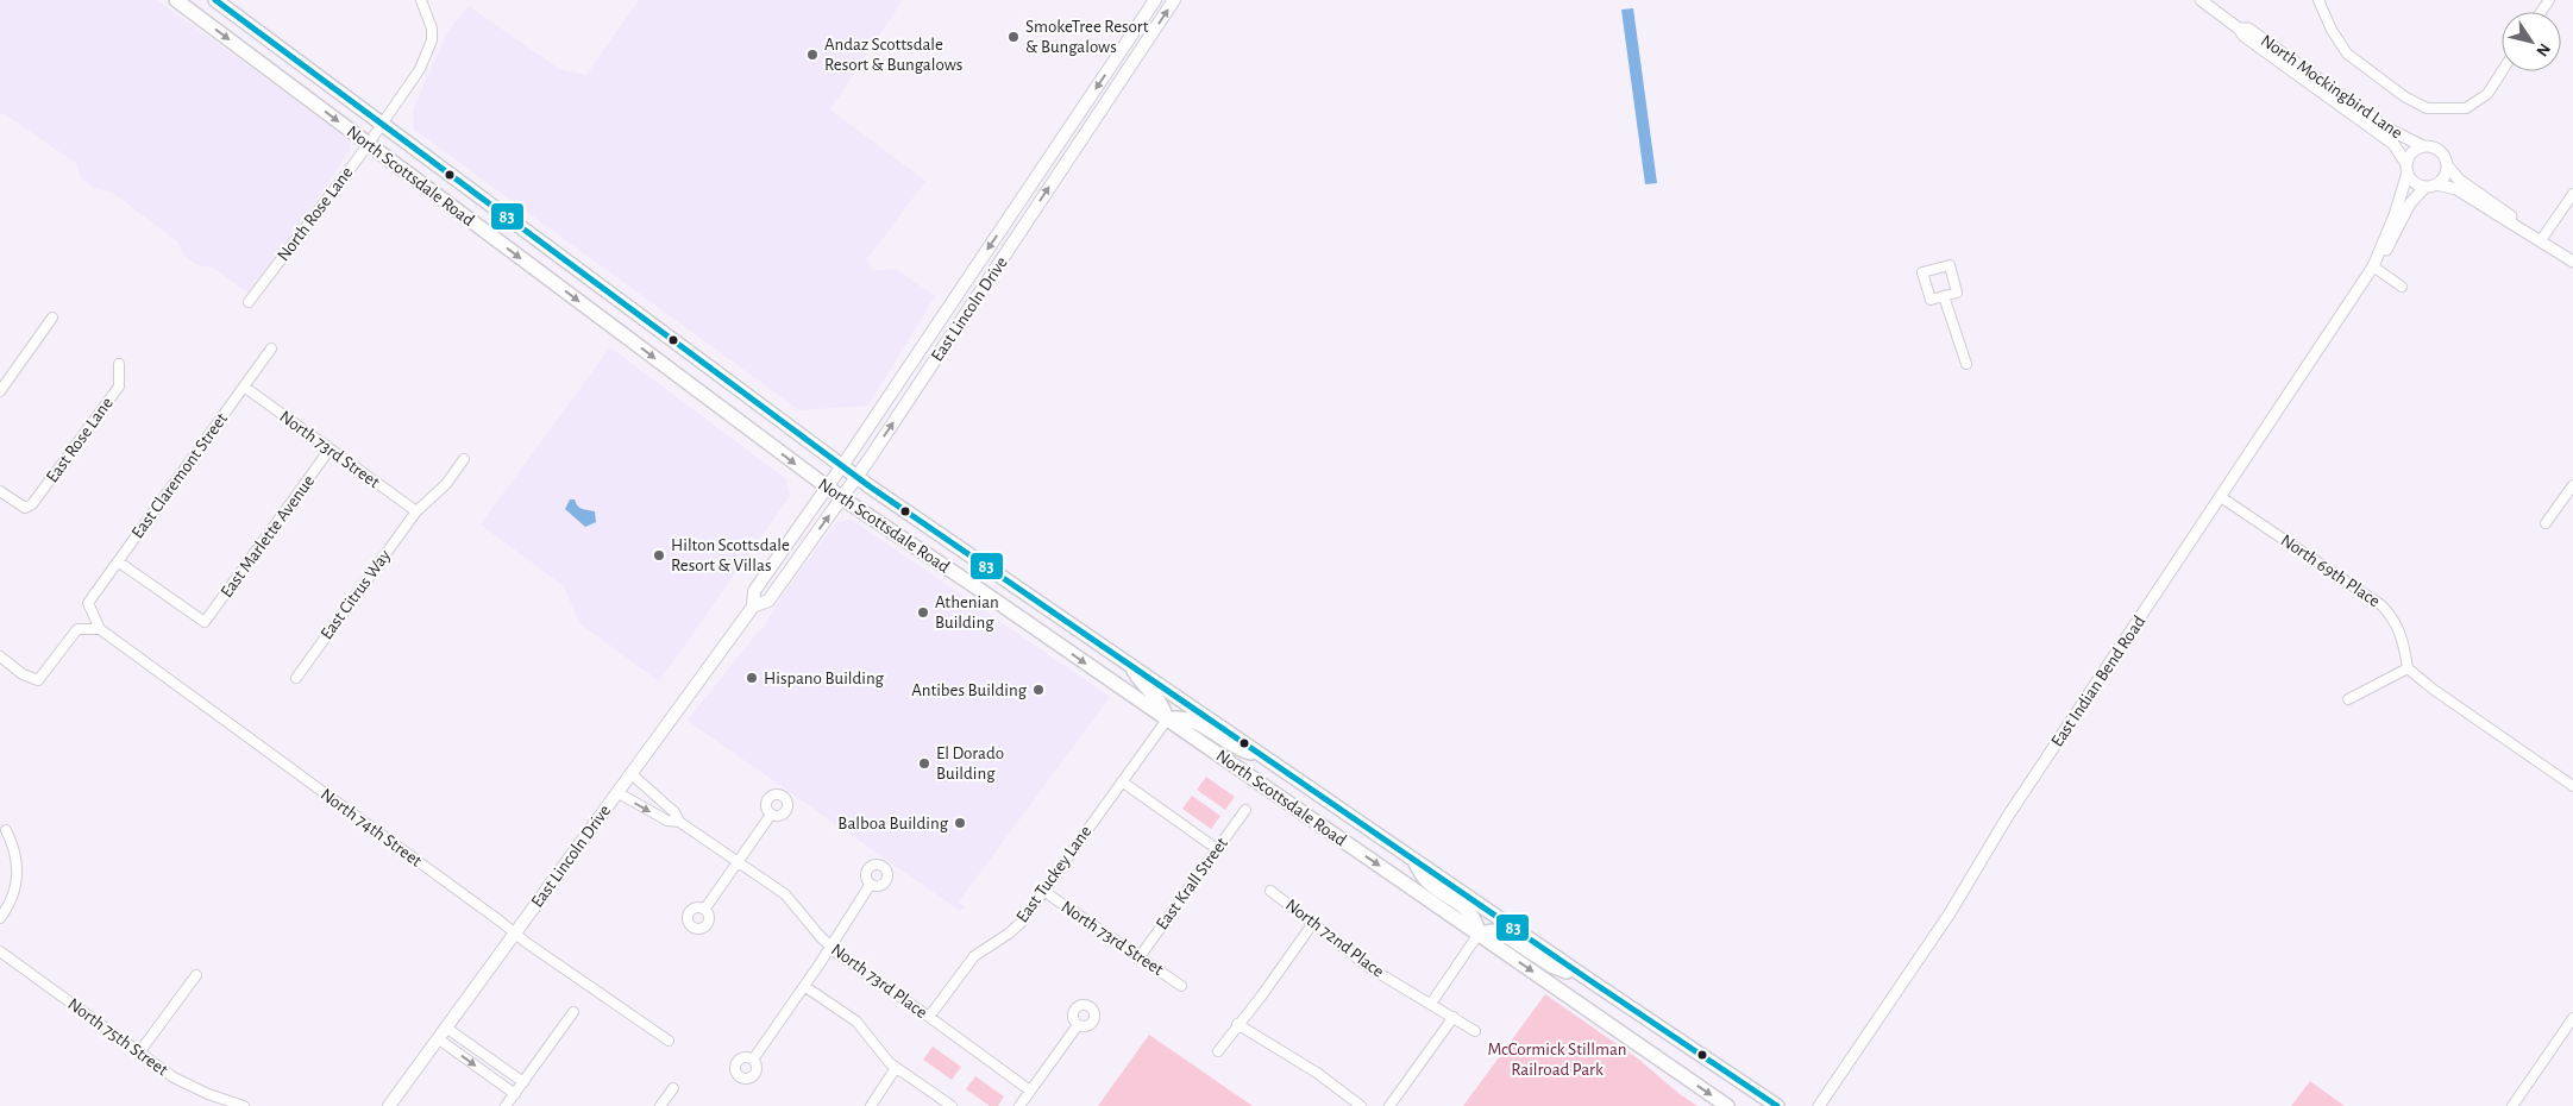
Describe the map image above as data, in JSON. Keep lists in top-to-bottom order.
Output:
{
  "streets": {
    "main road": ["North Scottsdale Road", "East Lincoln Drive"],
    "street": [
      "North Mockingbird Lane",
      "North Rose Lane",
      "East Rose Lane",
      "North 73rd Street",
      "East Claremont Street",
      "East Marlette Avenue",
      "North 69th Place",
      "East Citrus Way",
      "East Indian Bend Road",
      "North 74th Street",
      "East Tuckey Lane",
      "East Krall Street",
      "North 72nd Place",
      "North 73rd Place",
      "North 75th Street"
    ]
  },
  "crossings": [
    ["North Mockingbird Lane", "East Indian Bend Road"],
    ["North Scottsdale Road", "North Rose Lane"],
    ["North Scottsdale Road", "East Lincoln Drive"],
    ["North Scottsdale Road", "East Tuckey Lane"],
    ["East Lincoln Drive", "North 74th Street"],
    ["East Lincoln Drive", "North 73rd Place"],
    ["North 73rd Street", "East Claremont Street"],
    ["North 73rd Street", "East Marlette Avenue"],
    ["North 73rd Street", "East Citrus Way"],
    ["North 73rd Street", "East Tuckey Lane"],
    ["North 73rd Street", "East Krall Street"],
    ["East Claremont Street", "East Marlette Avenue"],
    ["East Claremont Street", "North 74th Street"],
    ["North 69th Place", "East Indian Bend Road"],
    ["East Tuckey Lane", "North 73rd Place"]
  ],
  "parks": ["McCormick Stillman Railroad Park"],
  "places": [
    "SmokeTree Resort & Bungalows",
    "Andaz Scottsdale Resort & Bungalows",
    "Hilton Scottsdale Resort & Villas",
    "Athenian Building",
    "Hispano Building",
    "Antibes Building",
    "El Dorado Building",
    "Balboa Building"
  ],
  "lines": ["transit line 83"],
  "north": "bottom right"
}
